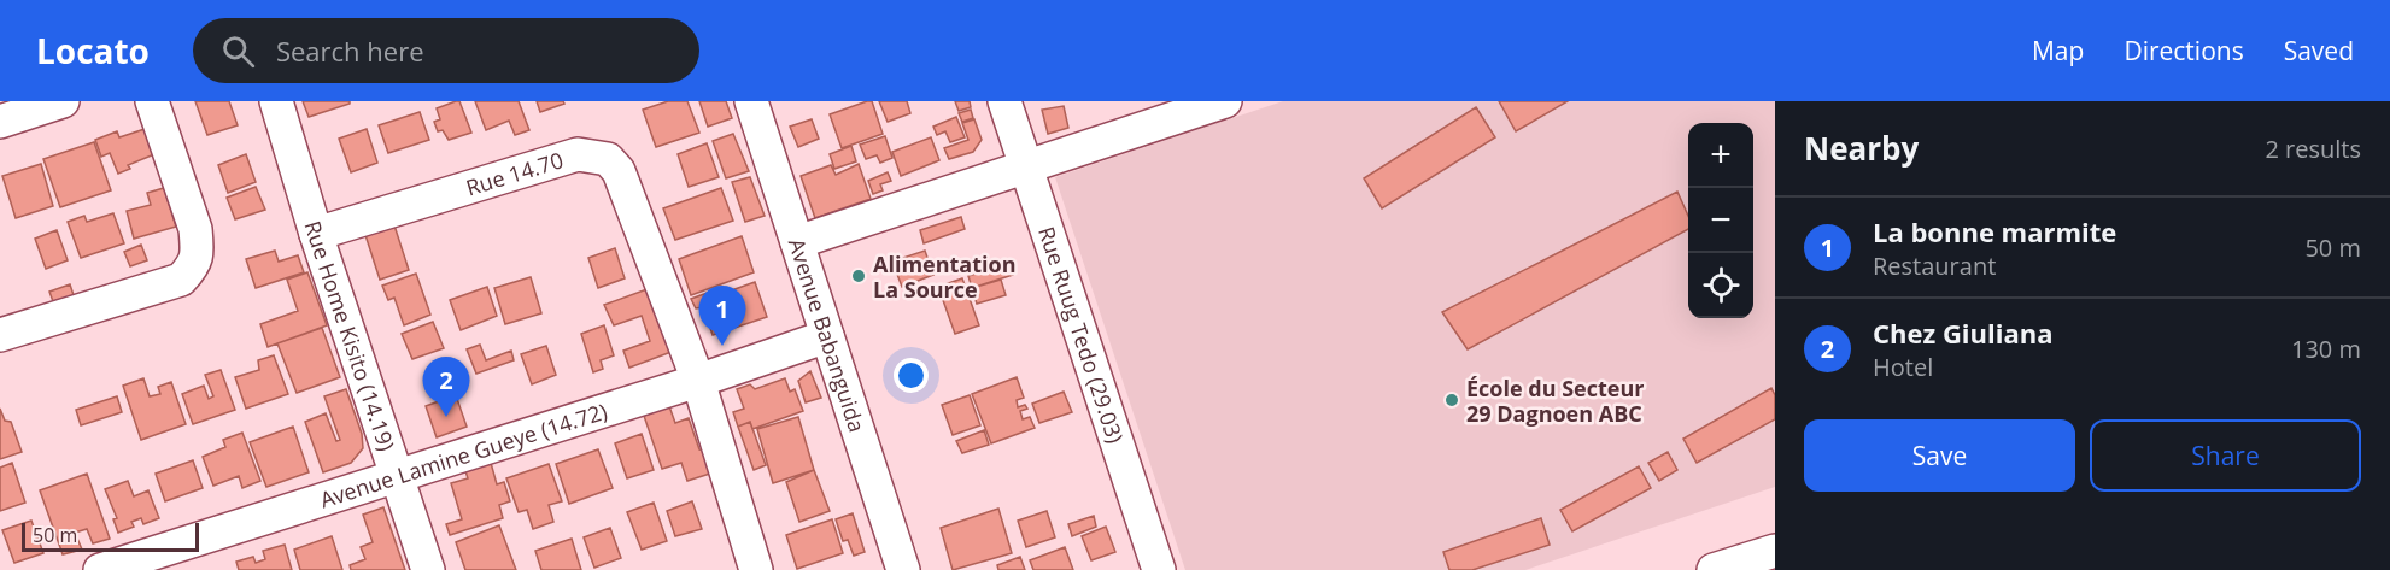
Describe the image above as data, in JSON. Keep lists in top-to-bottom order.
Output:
{
  "streets": {
    "street": [
      "Rue 14.70",
      "Avenue Babanguida",
      "Rue Ruug Tedo (29.03)",
      "Rue Home Kisito (14.19)",
      "Avenue Lamine Gueye (14.72)"
    ]
  },
  "crossings": [
    ["Rue 14.70", "Rue Home Kisito (14.19)"],
    ["Rue 14.70", "Avenue Lamine Gueye (14.72)"],
    ["Avenue Babanguida", "Avenue Lamine Gueye (14.72)"],
    ["Rue Home Kisito (14.19)", "Avenue Lamine Gueye (14.72)"]
  ],
  "places": ["Alimentation La Source", "École du Secteur 29 Dagnoen ABC"],
  "scale_bar": "50 m",
  "page": {
    "header": "Locato",
    "search": "Search here",
    "nav": ["Map", "Directions", "Saved"],
    "heading": ["Nearby", "2 results"],
    "map_buttons": ["+", "−"],
    "list": [
      {
        "mark": "1",
        "name": "La bonne marmite",
        "note": "Restaurant",
        "value": "50 m"
      },
      {
        "mark": "2",
        "name": "Chez Giuliana",
        "note": "Hotel",
        "value": "130 m"
      }
    ],
    "pins": ["1", "2"],
    "buttons": ["Save", "Share"],
    "scale": "50 m"
  }
}
